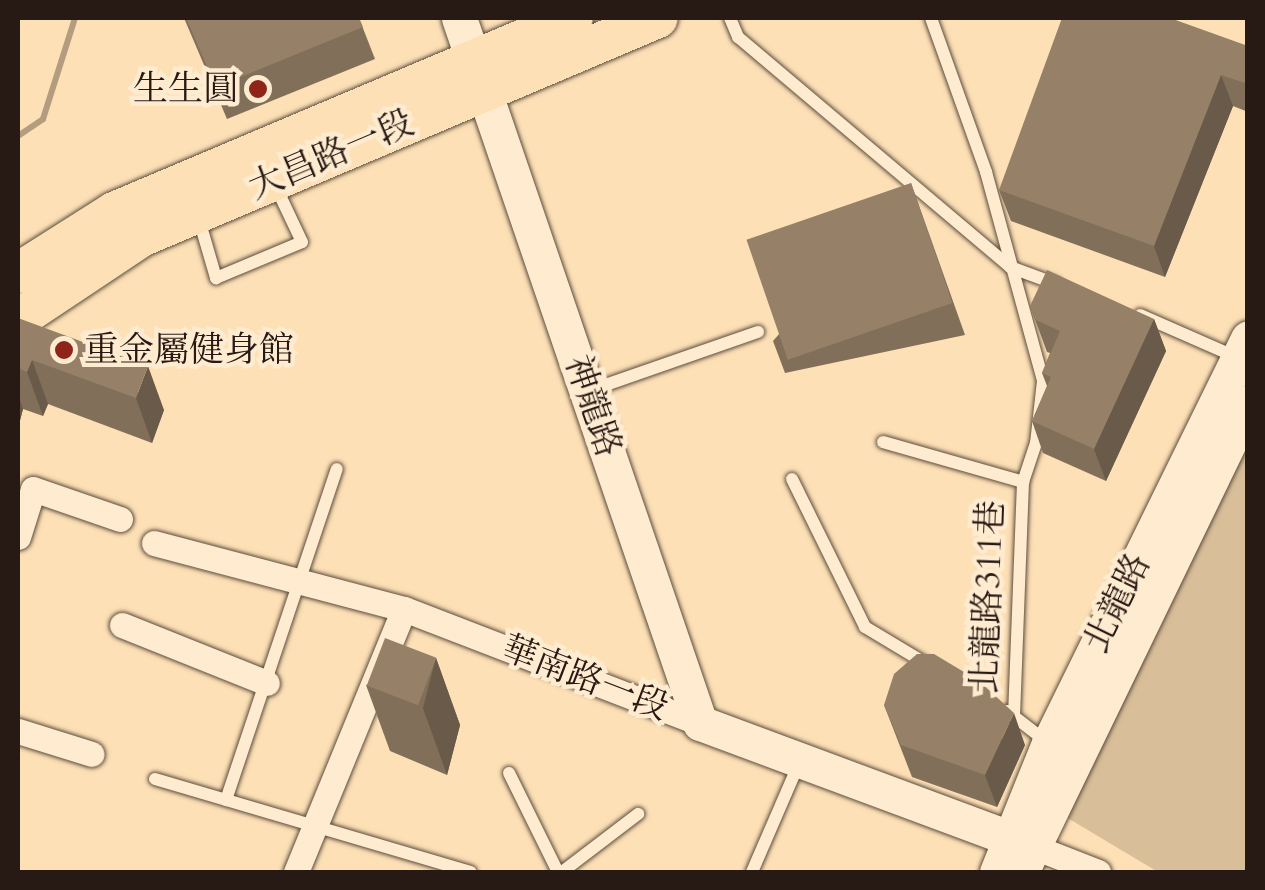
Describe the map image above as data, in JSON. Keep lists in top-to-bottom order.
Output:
{
  "streets": {
    "main road": [
      "大昌路一段",
      "神龍路",
      "北龍路",
      "華南路一段"
    ],
    "lane": ["北龍路311巷"]
  },
  "crossings": [
    ["大昌路一段", "神龍路"],
    ["神龍路", "華南路一段"],
    ["北龍路311巷", "北龍路"],
    ["北龍路", "華南路一段"]
  ],
  "places": ["生生圓", "重金屬健身館"]
}
